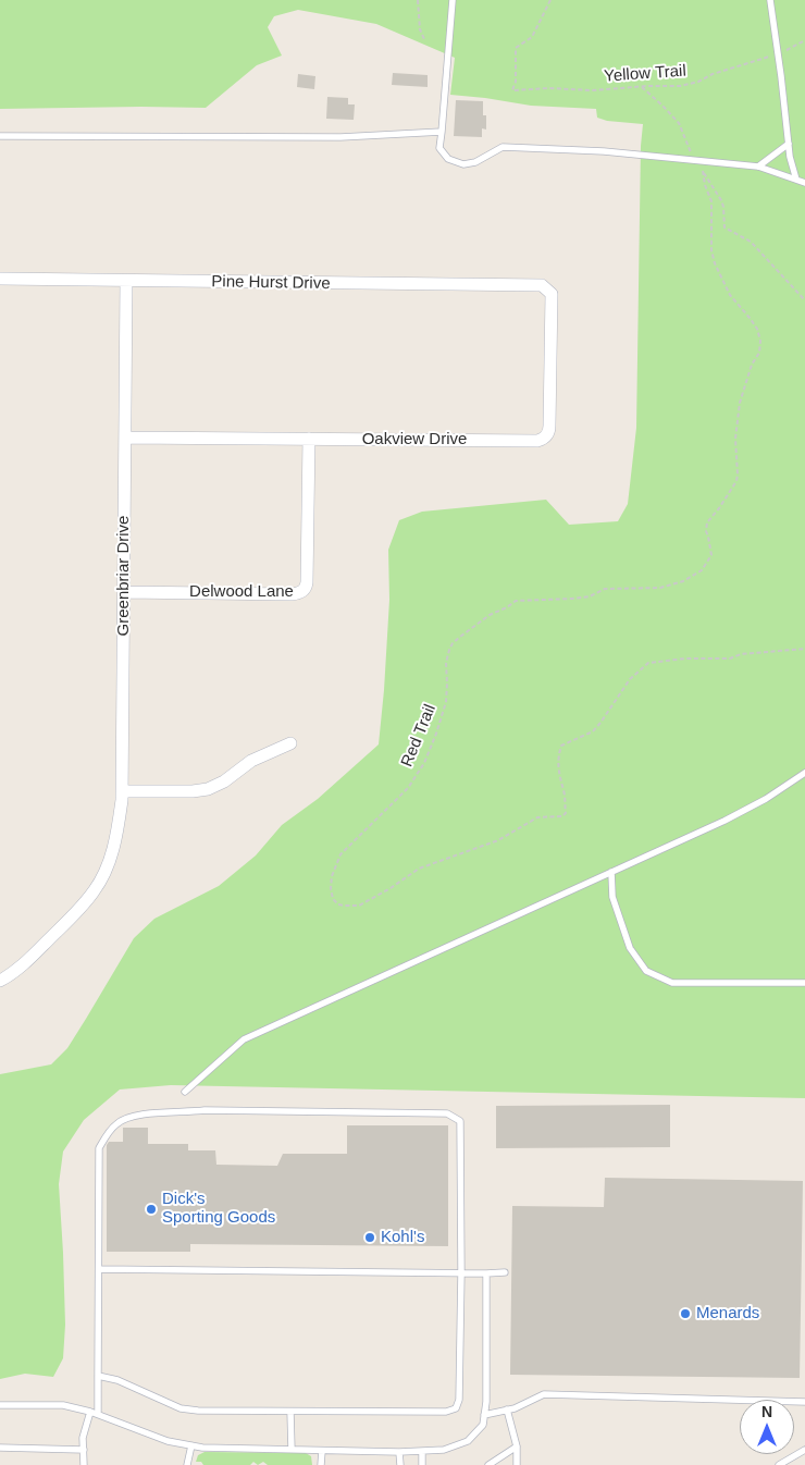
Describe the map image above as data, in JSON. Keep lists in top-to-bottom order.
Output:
{
  "streets": {
    "street": [
      "Pine Hurst Drive",
      "Oakview Drive",
      "Greenbriar Drive",
      "Delwood Lane"
    ],
    "path": ["Yellow Trail", "Red Trail"]
  },
  "crossings": [
    ["Yellow Trail", "Red Trail"],
    ["Pine Hurst Drive", "Oakview Drive"],
    ["Pine Hurst Drive", "Greenbriar Drive"],
    ["Oakview Drive", "Greenbriar Drive"],
    ["Oakview Drive", "Delwood Lane"],
    ["Greenbriar Drive", "Delwood Lane"]
  ],
  "places": ["Dick's Sporting Goods", "Kohl's", "Menards"],
  "north": "top"
}
